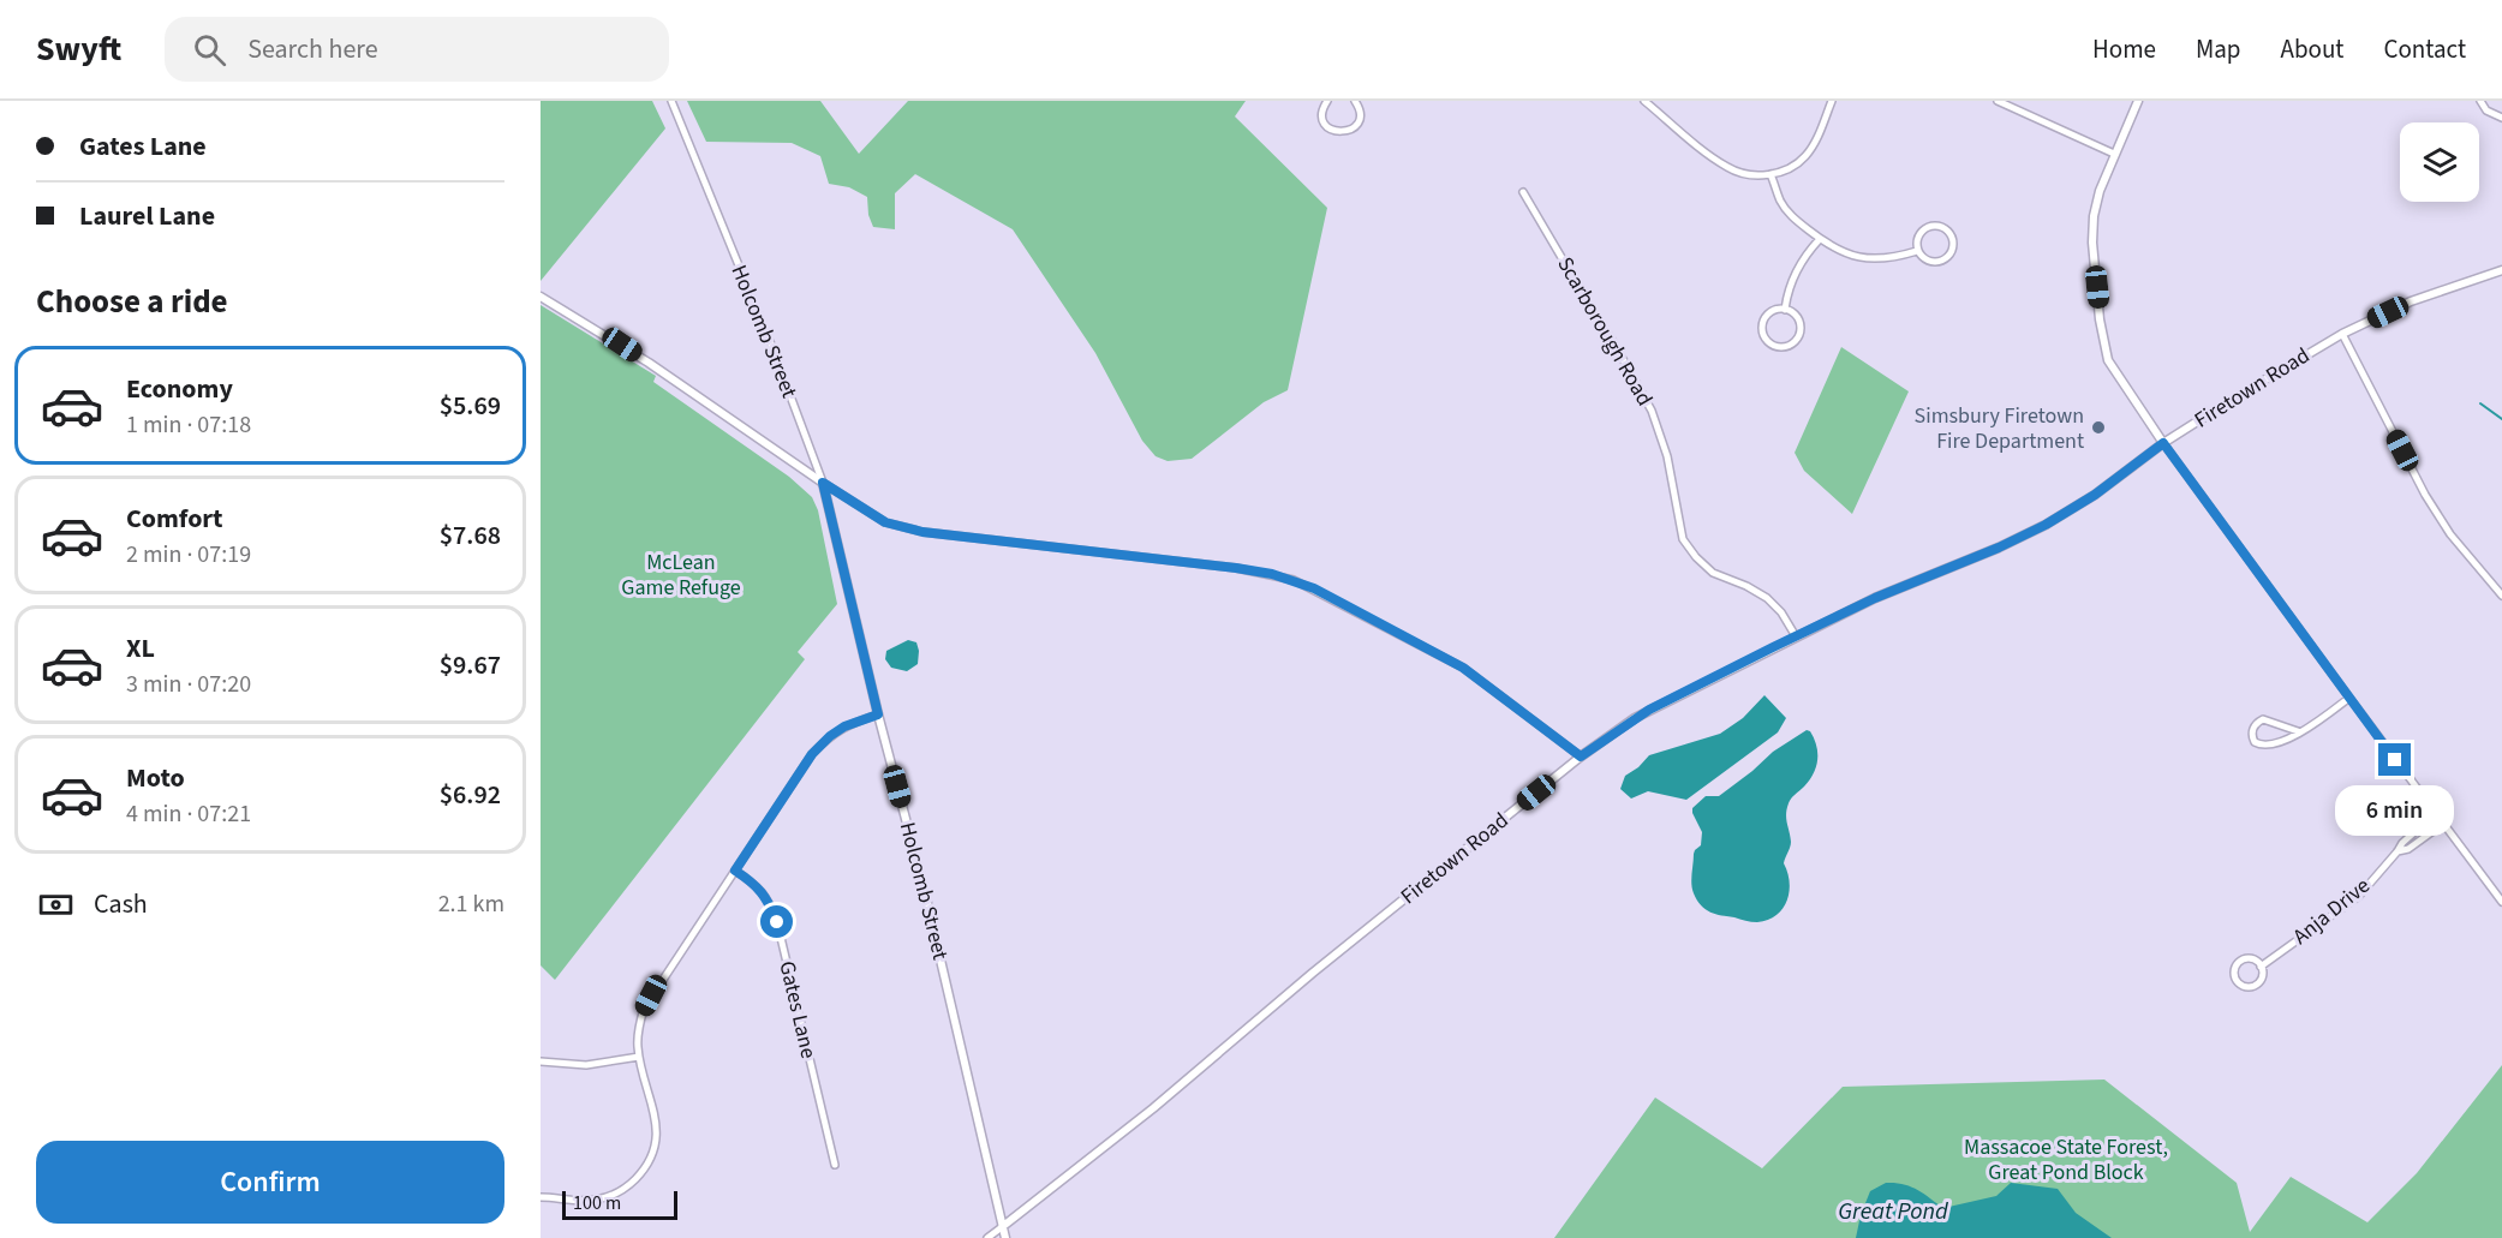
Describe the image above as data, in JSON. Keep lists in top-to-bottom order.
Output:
{
  "streets": {
    "street": [
      "Holcomb Street",
      "Scarborough Road",
      "Firetown Road",
      "Anja Drive",
      "Gates Lane"
    ]
  },
  "crossings": [
    ["Holcomb Street", "Firetown Road"],
    ["Scarborough Road", "Firetown Road"]
  ],
  "water": ["Great Pond"],
  "parks": ["McLean Game Refuge", "Massacoe State Forest, Great Pond Block"],
  "places": ["Simsbury Firetown Fire Department"],
  "scale_bar": "100 m",
  "page": {
    "header": "Swyft",
    "search": "Search here",
    "nav": [
      "Home",
      "Map",
      "About",
      "Contact"
    ],
    "banner": ["Gates Lane", "Laurel Lane"],
    "heading": "Choose a ride",
    "list": [
      {
        "name": "Economy",
        "note": "1 min · 07:18",
        "value": "$5.69"
      },
      {
        "name": "Comfort",
        "note": "2 min · 07:19",
        "value": "$7.68"
      },
      {
        "name": "XL",
        "note": "3 min · 07:20",
        "value": "$9.67"
      },
      {
        "name": "Moto",
        "note": "4 min · 07:21",
        "value": "$6.92"
      }
    ],
    "bubble": "6 min",
    "pay": ["Cash", "2.1 km"],
    "buttons": "Confirm",
    "scale": "100 m"
  }
}
